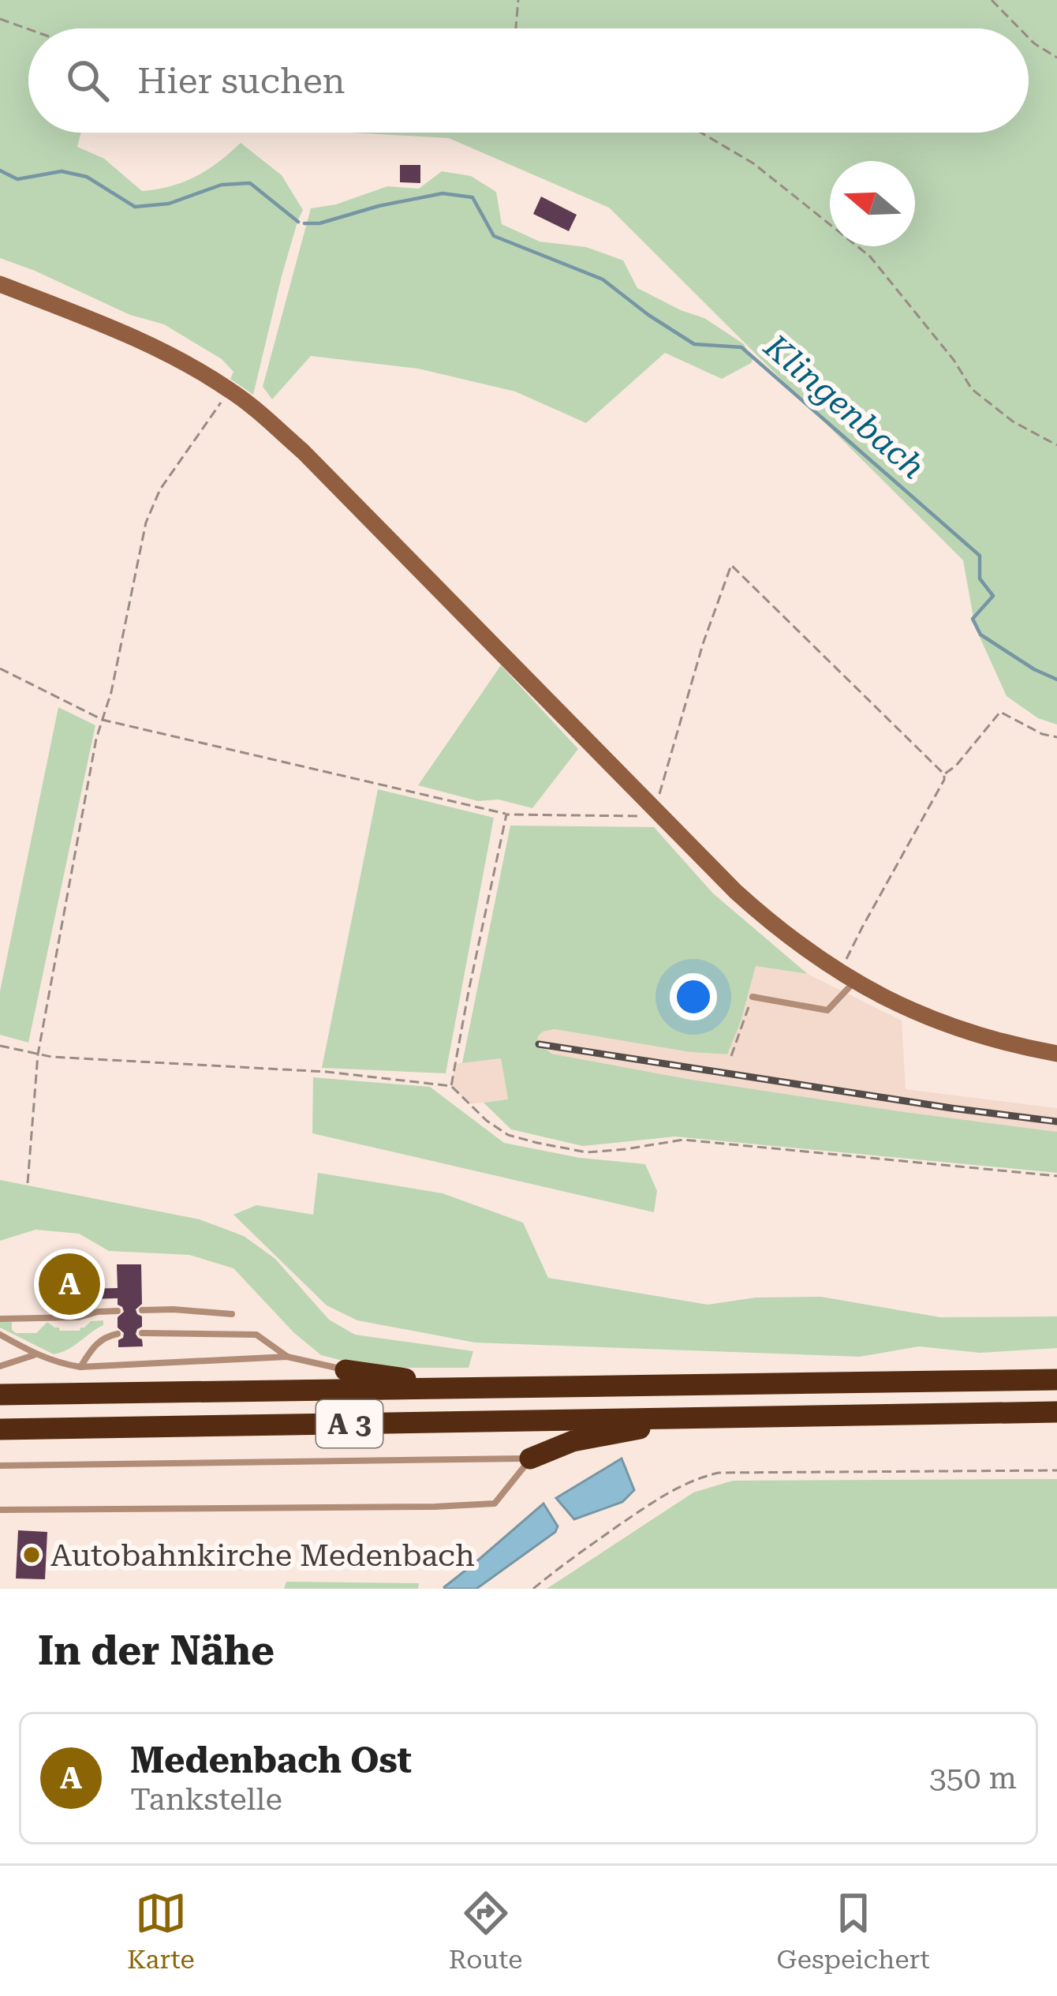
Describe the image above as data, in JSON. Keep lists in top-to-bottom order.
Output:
{
  "streets": {
    "highway": ["A 3"]
  },
  "water": ["Klingenbach"],
  "places": ["Autobahnkirche Medenbach"],
  "north": "left",
  "page": {
    "search": "Hier suchen",
    "pins": "A",
    "heading": "In der Nähe",
    "list": [
      {
        "mark": "A",
        "name": "Medenbach Ost",
        "note": "Tankstelle",
        "value": "350 m"
      }
    ],
    "nav": ["Karte", "Route", "Gespeichert"]
  }
}
